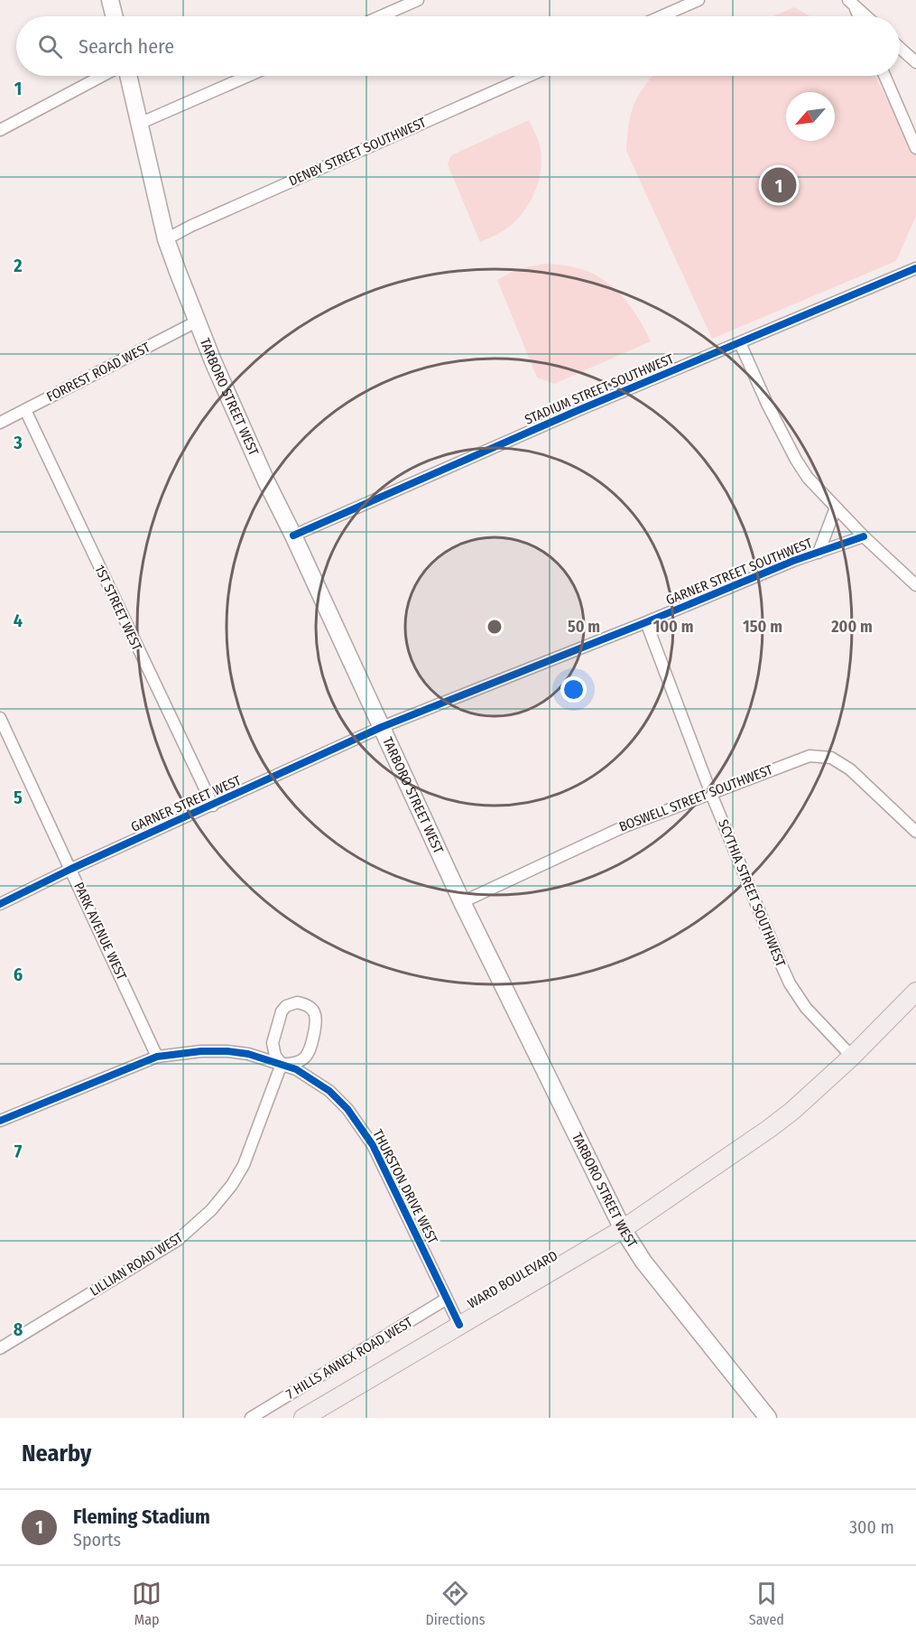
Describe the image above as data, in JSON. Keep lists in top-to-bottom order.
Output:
{
  "streets": {
    "main road": ["TARBORO STREET WEST", "WARD BOULEVARD"],
    "street": [
      "DENBY STREET SOUTHWEST",
      "FORREST ROAD WEST",
      "STADIUM STREET SOUTHWEST",
      "GARNER STREET SOUTHWEST",
      "1ST STREET WEST",
      "BOSWELL STREET SOUTHWEST",
      "GARNER STREET WEST",
      "SCYTHIA STREET SOUTHWEST",
      "PARK AVENUE WEST",
      "THURSTON DRIVE WEST",
      "LILLIAN ROAD WEST",
      "7 HILLS ANNEX ROAD WEST"
    ]
  },
  "crossings": [
    ["DENBY STREET SOUTHWEST", "TARBORO STREET WEST"],
    ["FORREST ROAD WEST", "TARBORO STREET WEST"],
    ["FORREST ROAD WEST", "1ST STREET WEST"],
    ["STADIUM STREET SOUTHWEST", "TARBORO STREET WEST"],
    ["TARBORO STREET WEST", "GARNER STREET SOUTHWEST"],
    ["TARBORO STREET WEST", "BOSWELL STREET SOUTHWEST"],
    ["TARBORO STREET WEST", "GARNER STREET WEST"],
    ["TARBORO STREET WEST", "WARD BOULEVARD"],
    ["GARNER STREET SOUTHWEST", "GARNER STREET WEST"],
    ["GARNER STREET SOUTHWEST", "SCYTHIA STREET SOUTHWEST"],
    ["1ST STREET WEST", "GARNER STREET WEST"],
    ["BOSWELL STREET SOUTHWEST", "SCYTHIA STREET SOUTHWEST"],
    ["GARNER STREET WEST", "PARK AVENUE WEST"],
    ["SCYTHIA STREET SOUTHWEST", "WARD BOULEVARD"],
    ["PARK AVENUE WEST", "THURSTON DRIVE WEST"],
    ["THURSTON DRIVE WEST", "LILLIAN ROAD WEST"],
    ["THURSTON DRIVE WEST", "WARD BOULEVARD"],
    ["THURSTON DRIVE WEST", "7 HILLS ANNEX ROAD WEST"]
  ],
  "north": "bottom left",
  "page": {
    "search": "Search here",
    "pins": "1",
    "heading": "Nearby",
    "list": [
      {
        "mark": "1",
        "name": "Fleming Stadium",
        "note": "Sports",
        "value": "300 m"
      }
    ],
    "nav": ["Map", "Directions", "Saved"]
  },
  "grid": {
    "rows": [
      "1",
      "2",
      "3",
      "4",
      "5",
      "6",
      "7",
      "8"
    ]
  },
  "rings": [
    "50 m",
    "100 m",
    "150 m",
    "200 m"
  ]
}
